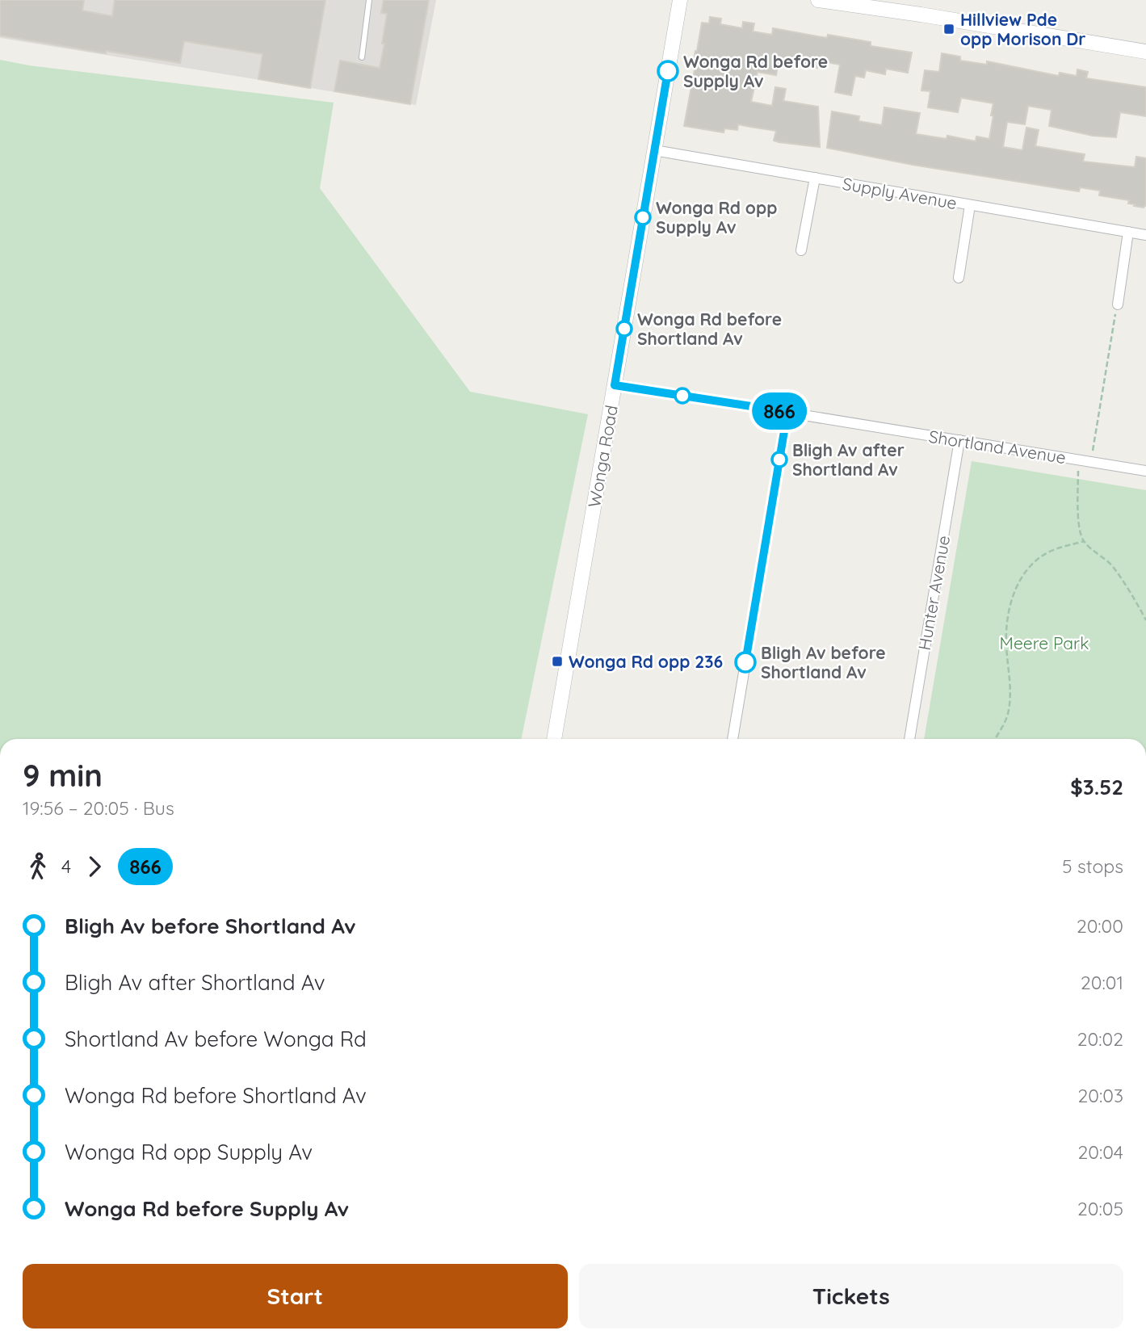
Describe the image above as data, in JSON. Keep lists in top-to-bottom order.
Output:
{
  "streets": {
    "street": [
      "Supply Avenue",
      "Shortland Avenue",
      "Wonga Road",
      "Hunter Avenue"
    ]
  },
  "crossings": [
    ["Supply Avenue", "Wonga Road"],
    ["Shortland Avenue", "Wonga Road"],
    ["Shortland Avenue", "Hunter Avenue"]
  ],
  "parks": ["Meere Park"],
  "places": {
    "transit": ["Hillview Pde opp Morison Dr", "Wonga Rd opp 236"],
    "other": [
      "Wonga Rd before Supply Av",
      "Wonga Rd opp Supply Av",
      "Wonga Rd before Shortland Av",
      "Bligh Av after Shortland Av",
      "Bligh Av before Shortland Av"
    ]
  },
  "lines": ["bus line 866"],
  "page": {
    "on_map": "866",
    "heading": ["9 min", "19:56 – 20:05 · Bus", "$3.52"],
    "legs": ["4", "866", "5 stops"],
    "list": [
      {
        "name": "Bligh Av before Shortland Av",
        "value": "20:00"
      },
      {
        "name": "Bligh Av after Shortland Av",
        "value": "20:01"
      },
      {
        "name": "Shortland Av before Wonga Rd",
        "value": "20:02"
      },
      {
        "name": "Wonga Rd before Shortland Av",
        "value": "20:03"
      },
      {
        "name": "Wonga Rd opp Supply Av",
        "value": "20:04"
      },
      {
        "name": "Wonga Rd before Supply Av",
        "value": "20:05"
      }
    ],
    "buttons": ["Start", "Tickets"]
  }
}
